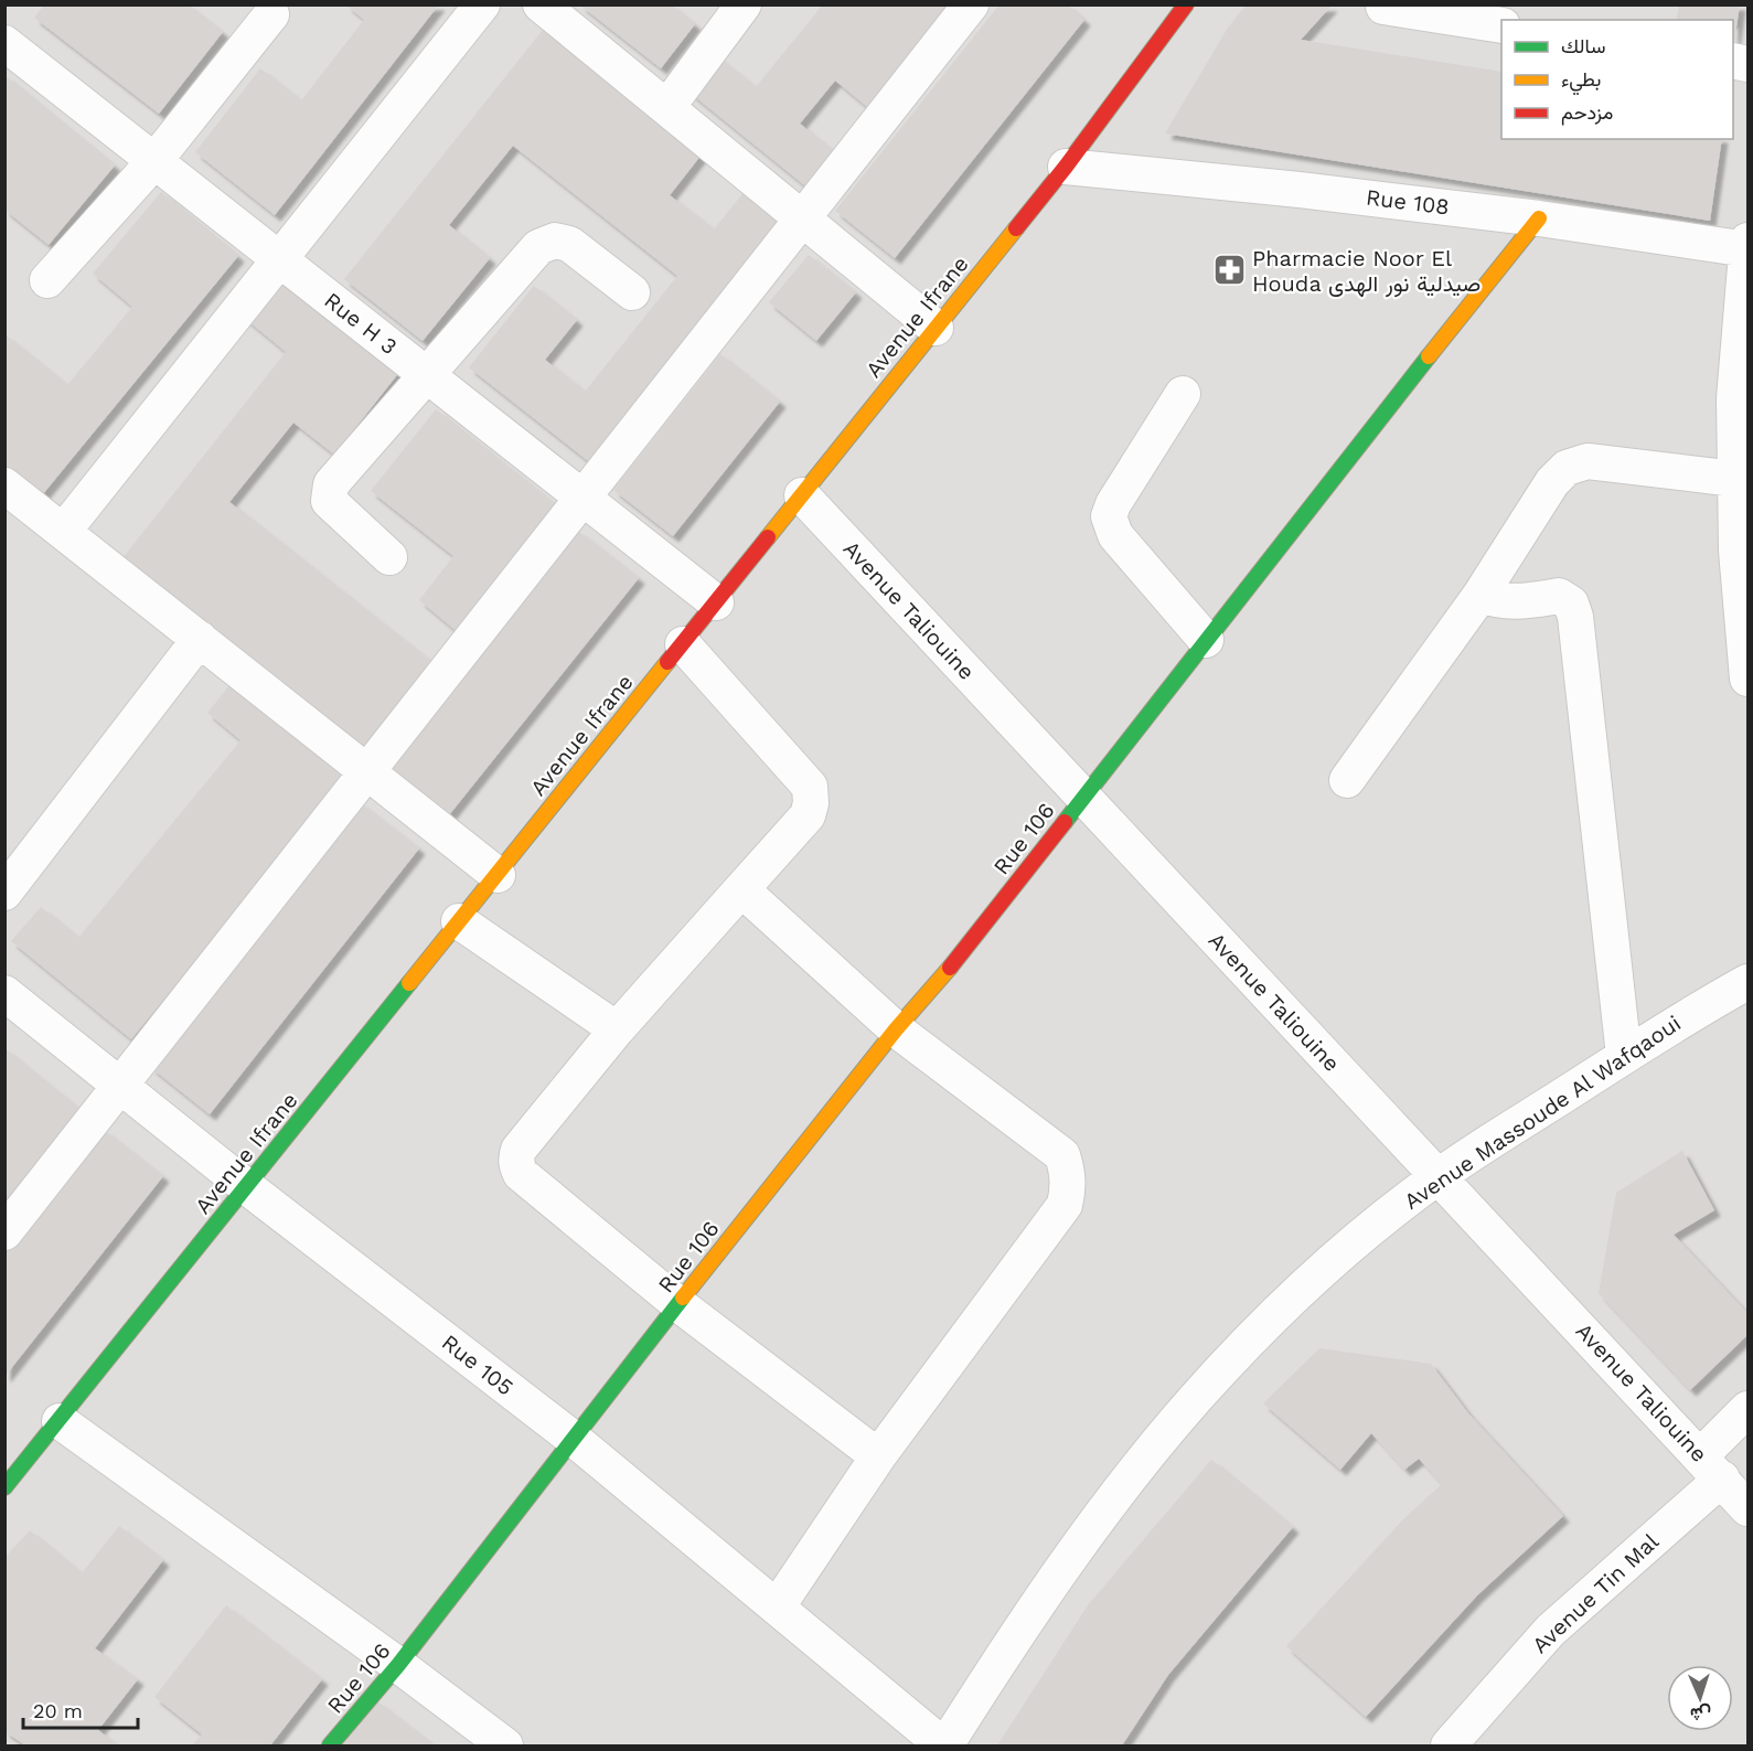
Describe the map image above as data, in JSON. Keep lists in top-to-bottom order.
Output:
{
  "streets": {
    "street": [
      "Rue 108",
      "Avenue Ifrane",
      "Rue H 3",
      "Avenue Taliouine",
      "Rue 106",
      "Avenue Massoude Al Wafqaoui",
      "Rue 105",
      "Avenue Tin Mal"
    ]
  },
  "crossings": [
    ["Rue 108", "Avenue Ifrane"],
    ["Rue 108", "Rue 106"],
    ["Avenue Ifrane", "Rue H 3"],
    ["Avenue Ifrane", "Avenue Taliouine"],
    ["Avenue Ifrane", "Rue 105"],
    ["Avenue Taliouine", "Rue 106"],
    ["Avenue Taliouine", "Avenue Massoude Al Wafqaoui"],
    ["Avenue Taliouine", "Avenue Tin Mal"],
    ["Rue 106", "Rue 105"],
    ["Avenue Massoude Al Wafqaoui", "Rue 105"]
  ],
  "places": {
    "pharmacy": ["Pharmacie Noor El Houda صيدلية نور الهدى"]
  },
  "legend": ["سالك", "بطيء", "مزدحم"],
  "scale_bar": "20 m",
  "north": "bottom"
}
